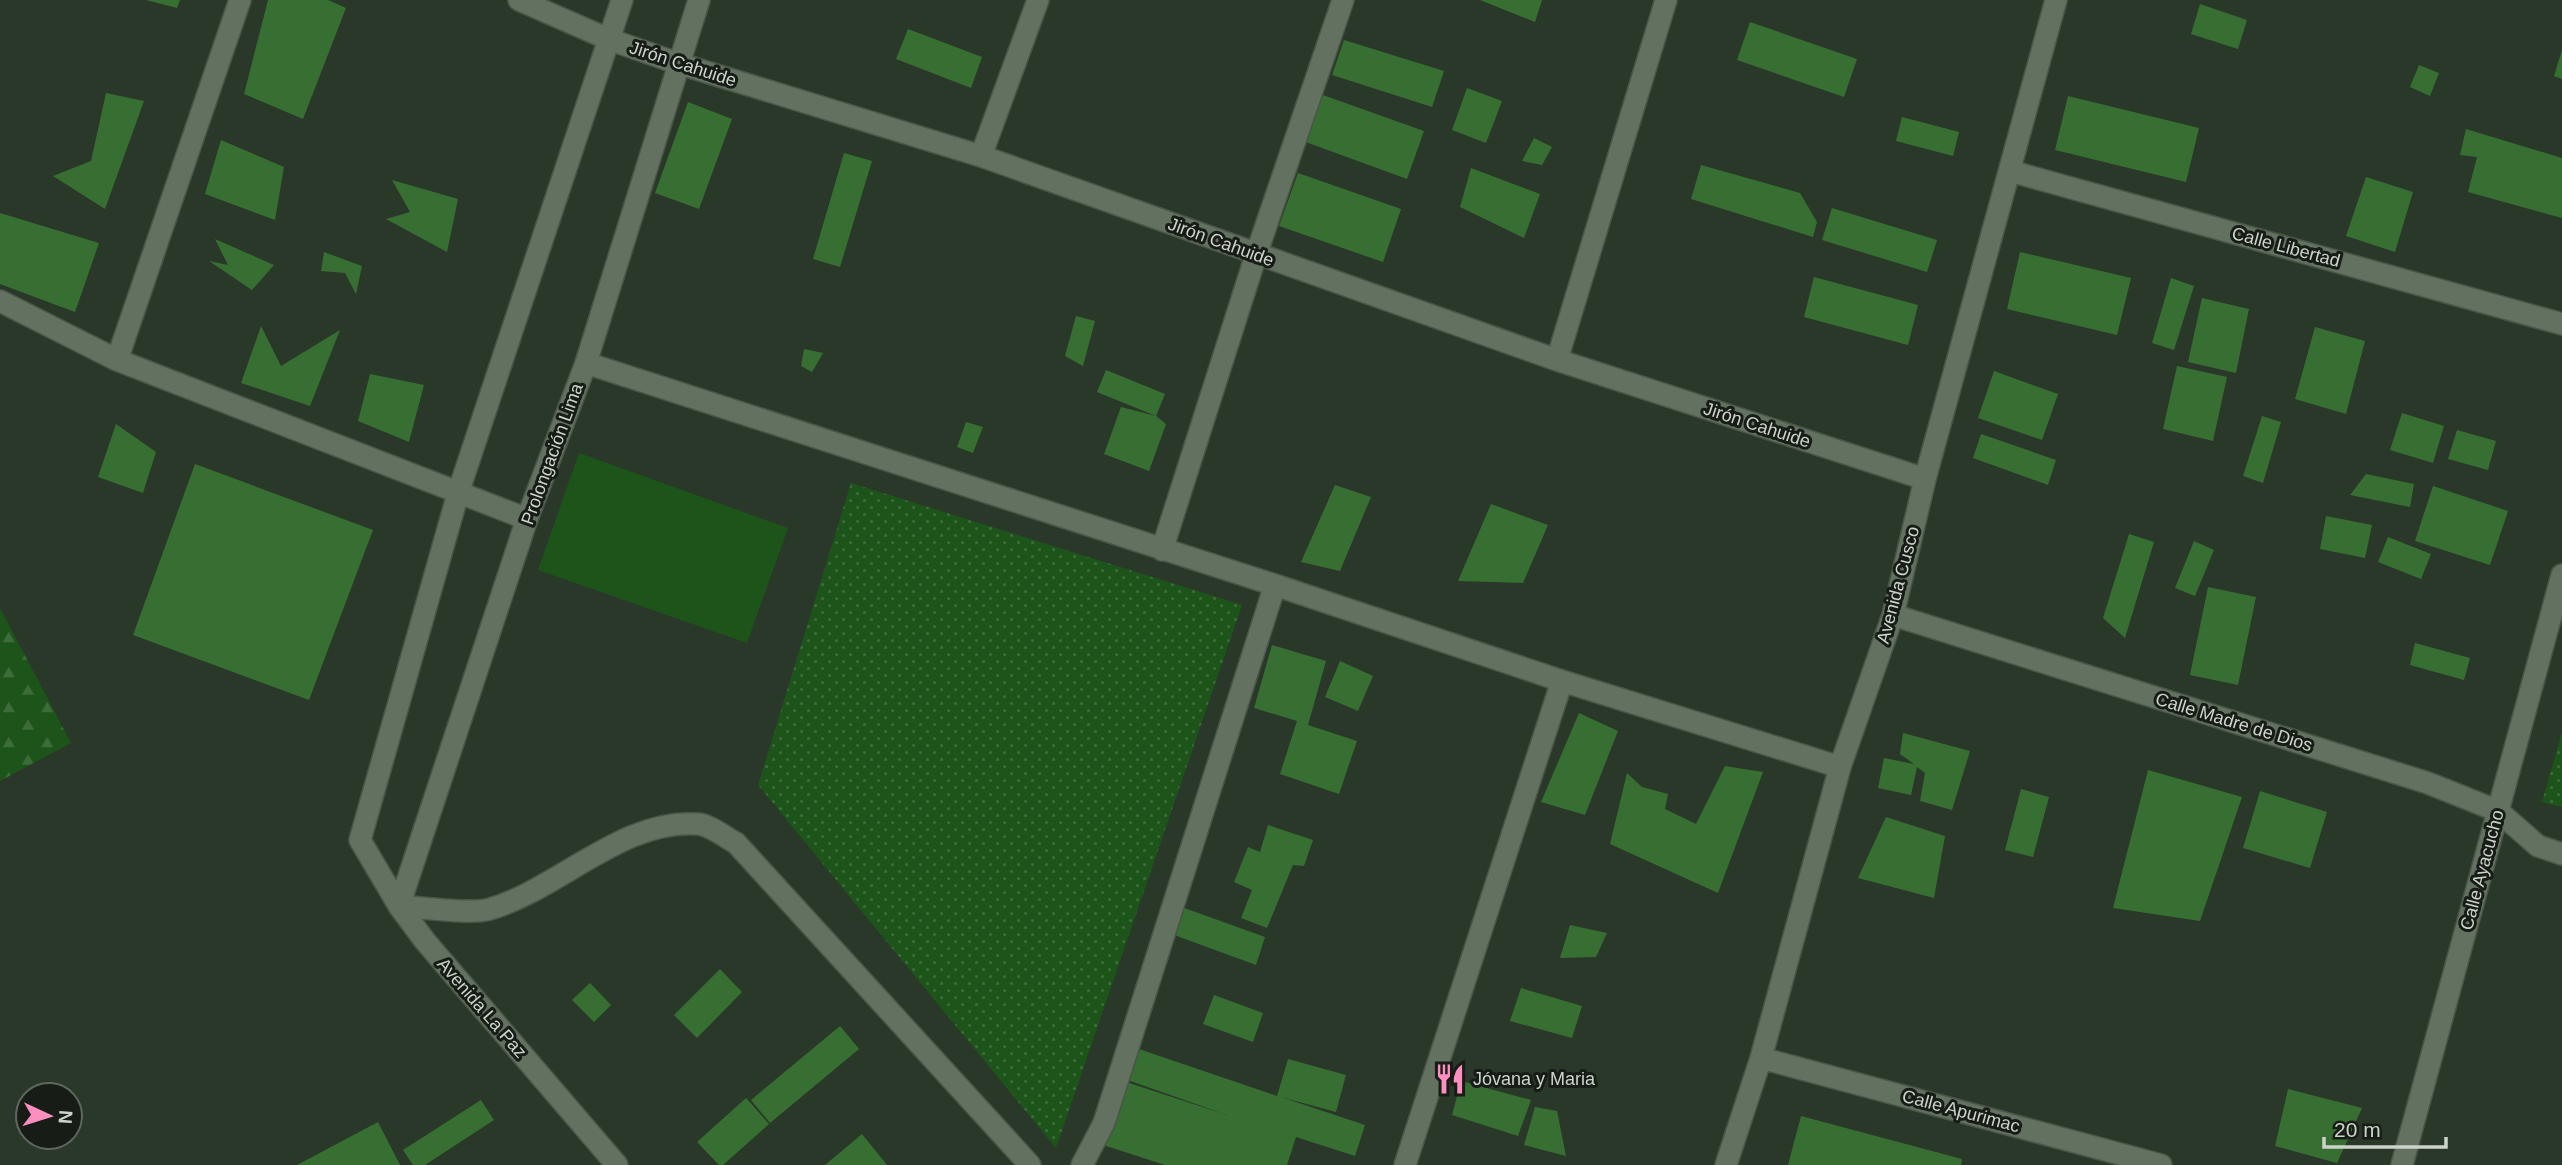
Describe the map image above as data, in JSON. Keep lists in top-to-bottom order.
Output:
{
  "streets": {
    "street": [
      "Jirón Cahuide",
      "Calle Libertad",
      "Prolongación Lima",
      "Avenida Cusco",
      "Calle Madre de Dios",
      "Calle Ayacucho",
      "Avenida La Paz",
      "Calle Apurimac"
    ]
  },
  "crossings": [
    ["Jirón Cahuide", "Prolongación Lima"],
    ["Jirón Cahuide", "Avenida Cusco"],
    ["Calle Libertad", "Avenida Cusco"],
    ["Prolongación Lima", "Avenida La Paz"],
    ["Avenida Cusco", "Calle Madre de Dios"],
    ["Avenida Cusco", "Calle Apurimac"],
    ["Calle Madre de Dios", "Calle Ayacucho"]
  ],
  "places": {
    "restaurant": ["Jóvana y Maria"]
  },
  "scale_bar": "20 m",
  "north": "right"
}
